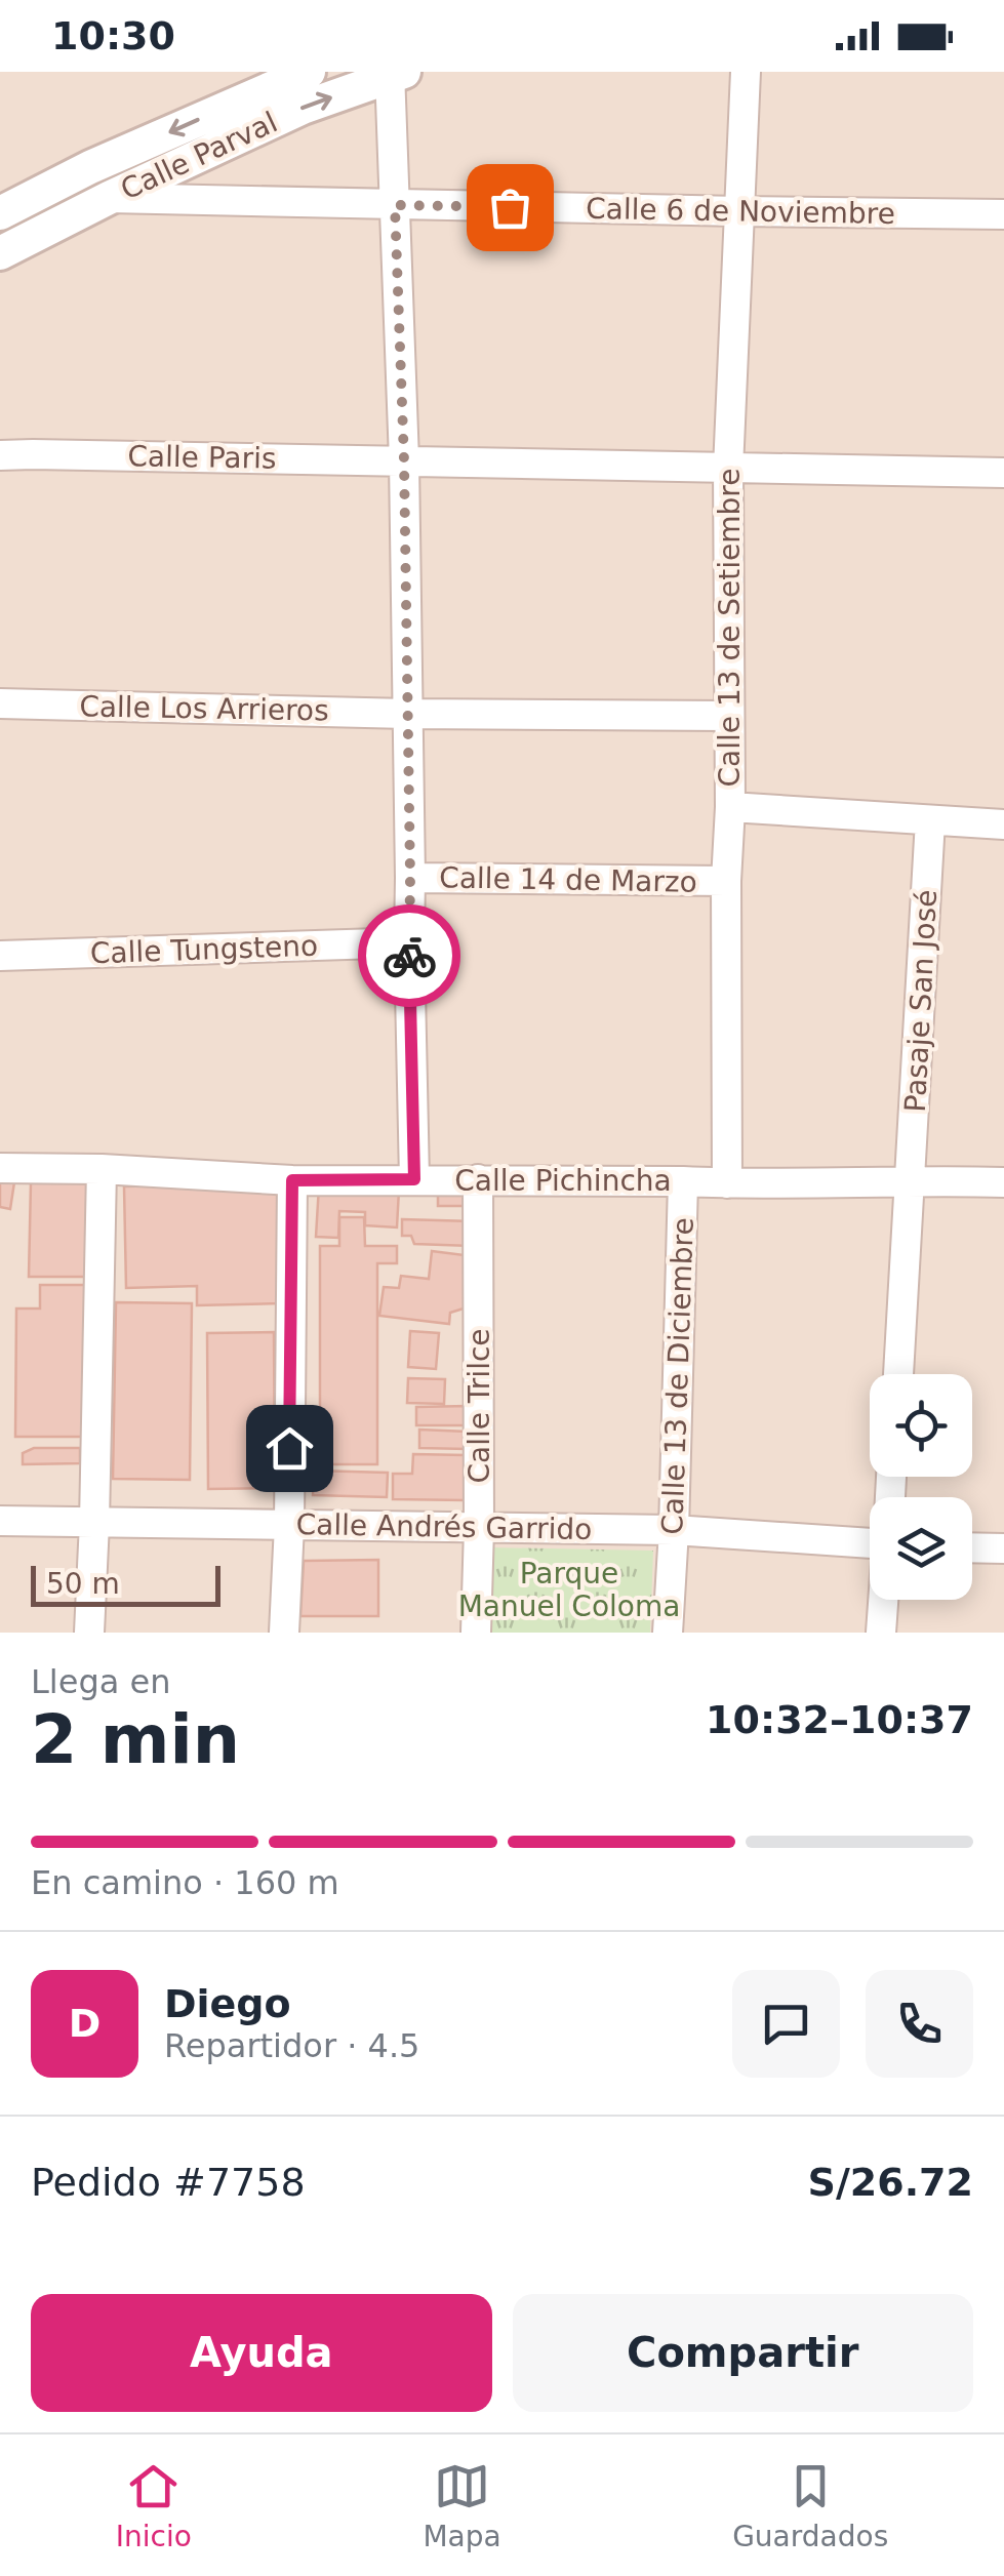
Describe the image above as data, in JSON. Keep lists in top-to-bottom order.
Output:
{
  "streets": {
    "street": [
      "Calle Parval",
      "Calle 6 de Noviembre",
      "Calle Paris",
      "Calle 13 de Setiembre",
      "Calle Los Arrieros",
      "Calle 14 de Marzo",
      "Calle Tungsteno",
      "Pasaje San José",
      "Calle Pichincha",
      "Calle 13 de Diciembre",
      "Calle Trilce",
      "Calle Andrés Garrido"
    ]
  },
  "crossings": [
    ["Calle Parval", "Calle 6 de Noviembre"],
    ["Calle 6 de Noviembre", "Calle 13 de Setiembre"],
    ["Calle Paris", "Calle 13 de Setiembre"],
    ["Calle 13 de Setiembre", "Calle Los Arrieros"],
    ["Calle 13 de Setiembre", "Calle 14 de Marzo"],
    ["Calle 13 de Setiembre", "Calle Pichincha"],
    ["Pasaje San José", "Calle Pichincha"],
    ["Calle Pichincha", "Calle 13 de Diciembre"],
    ["Calle Pichincha", "Calle Trilce"],
    ["Calle 13 de Diciembre", "Calle Andrés Garrido"],
    ["Calle Trilce", "Calle Andrés Garrido"]
  ],
  "parks": ["Parque Manuel Coloma"],
  "scale_bar": "50 m",
  "page": {
    "status": "10:30",
    "scale": "50 m",
    "heading": ["2 min", "Llega en", "10:32–10:37"],
    "panel": [
      "Diego",
      "Repartidor · 4.5",
      "Pedido #7758",
      "S/26.72"
    ],
    "bar": "En camino · 160 m",
    "round": "D",
    "buttons": ["Ayuda", "Compartir"],
    "tabs": ["Inicio", "Mapa", "Guardados"]
  }
}
